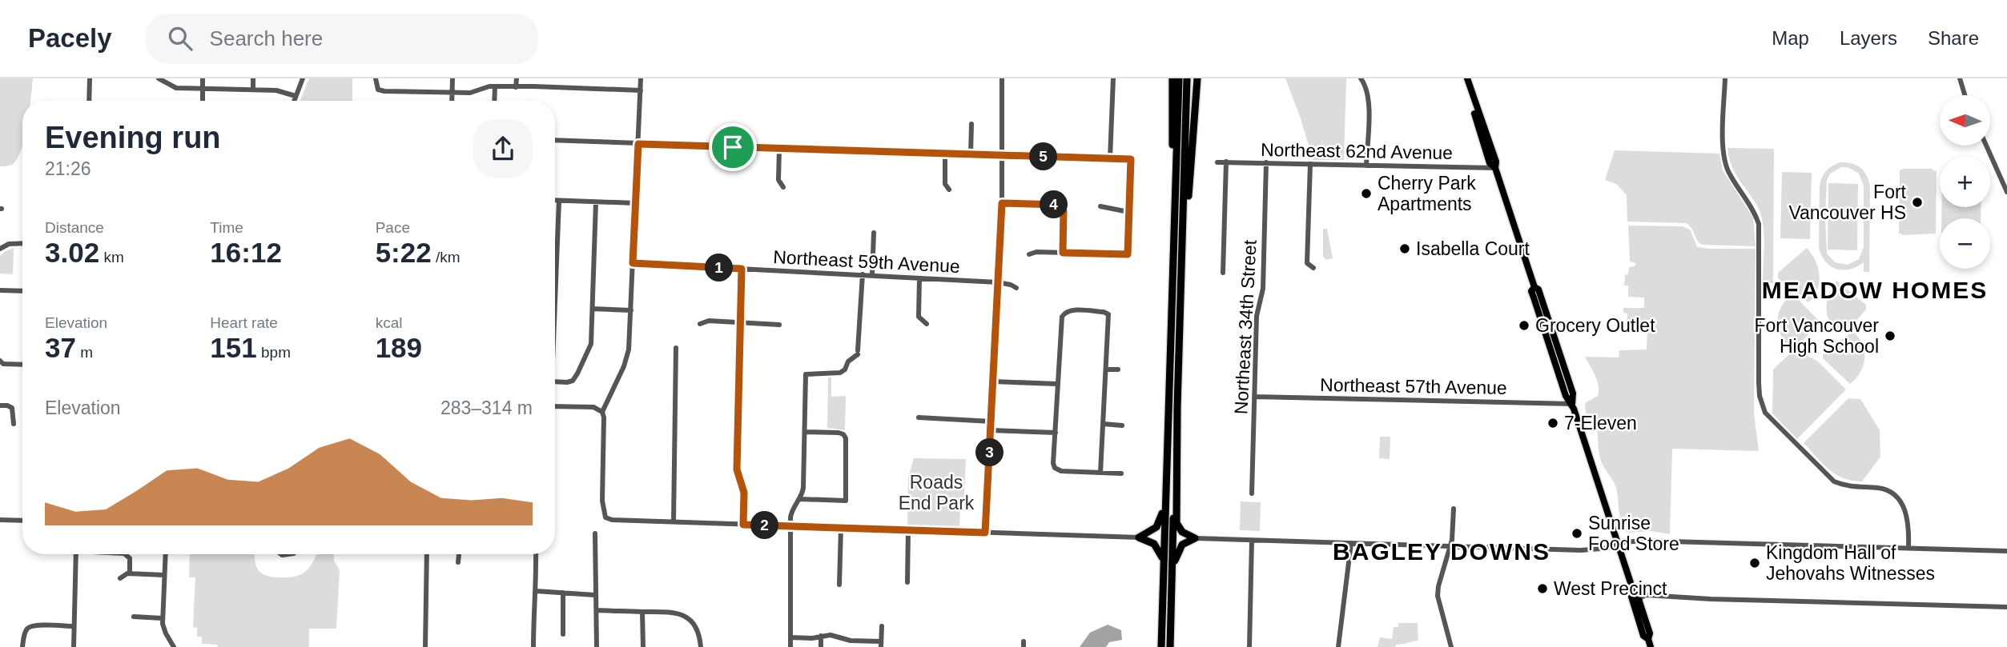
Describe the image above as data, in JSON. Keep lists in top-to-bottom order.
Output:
{
  "streets": {
    "street": [
      "Northeast 62nd Avenue",
      "Northeast 59th Avenue",
      "Northeast 34th Street",
      "Northeast 57th Avenue"
    ]
  },
  "crossings": [
    ["Northeast 62nd Avenue", "Northeast 34th Street"],
    ["Northeast 34th Street", "Northeast 57th Avenue"]
  ],
  "districts": ["MEADOW HOMES", "BAGLEY DOWNS"],
  "parks": ["Roads End Park"],
  "places": [
    "Cherry Park Apartments",
    "Fort Vancouver HS",
    "Isabella Court",
    "Grocery Outlet",
    "Fort Vancouver High School",
    "7-Eleven",
    "Sunrise Food Store",
    "Kingdom Hall of Jehovahs Witnesses",
    "West Precinct"
  ],
  "north": "left",
  "page": {
    "header": "Pacely",
    "search": "Search here",
    "nav": ["Map", "Layers", "Share"],
    "map_buttons": ["+", "−"],
    "heading": ["Evening run", "21:26"],
    "pins": [
      "5",
      "4",
      "1",
      "3",
      "2"
    ],
    "stats": [
      ["Distance", "3.02 km"],
      ["Time", "16:12"],
      ["Pace", "5:22 /km"],
      ["Elevation", "37 m"],
      ["Heart rate", "151 bpm"],
      ["kcal", "189"]
    ],
    "chart": ["Elevation", "283–314 m"]
  }
}
